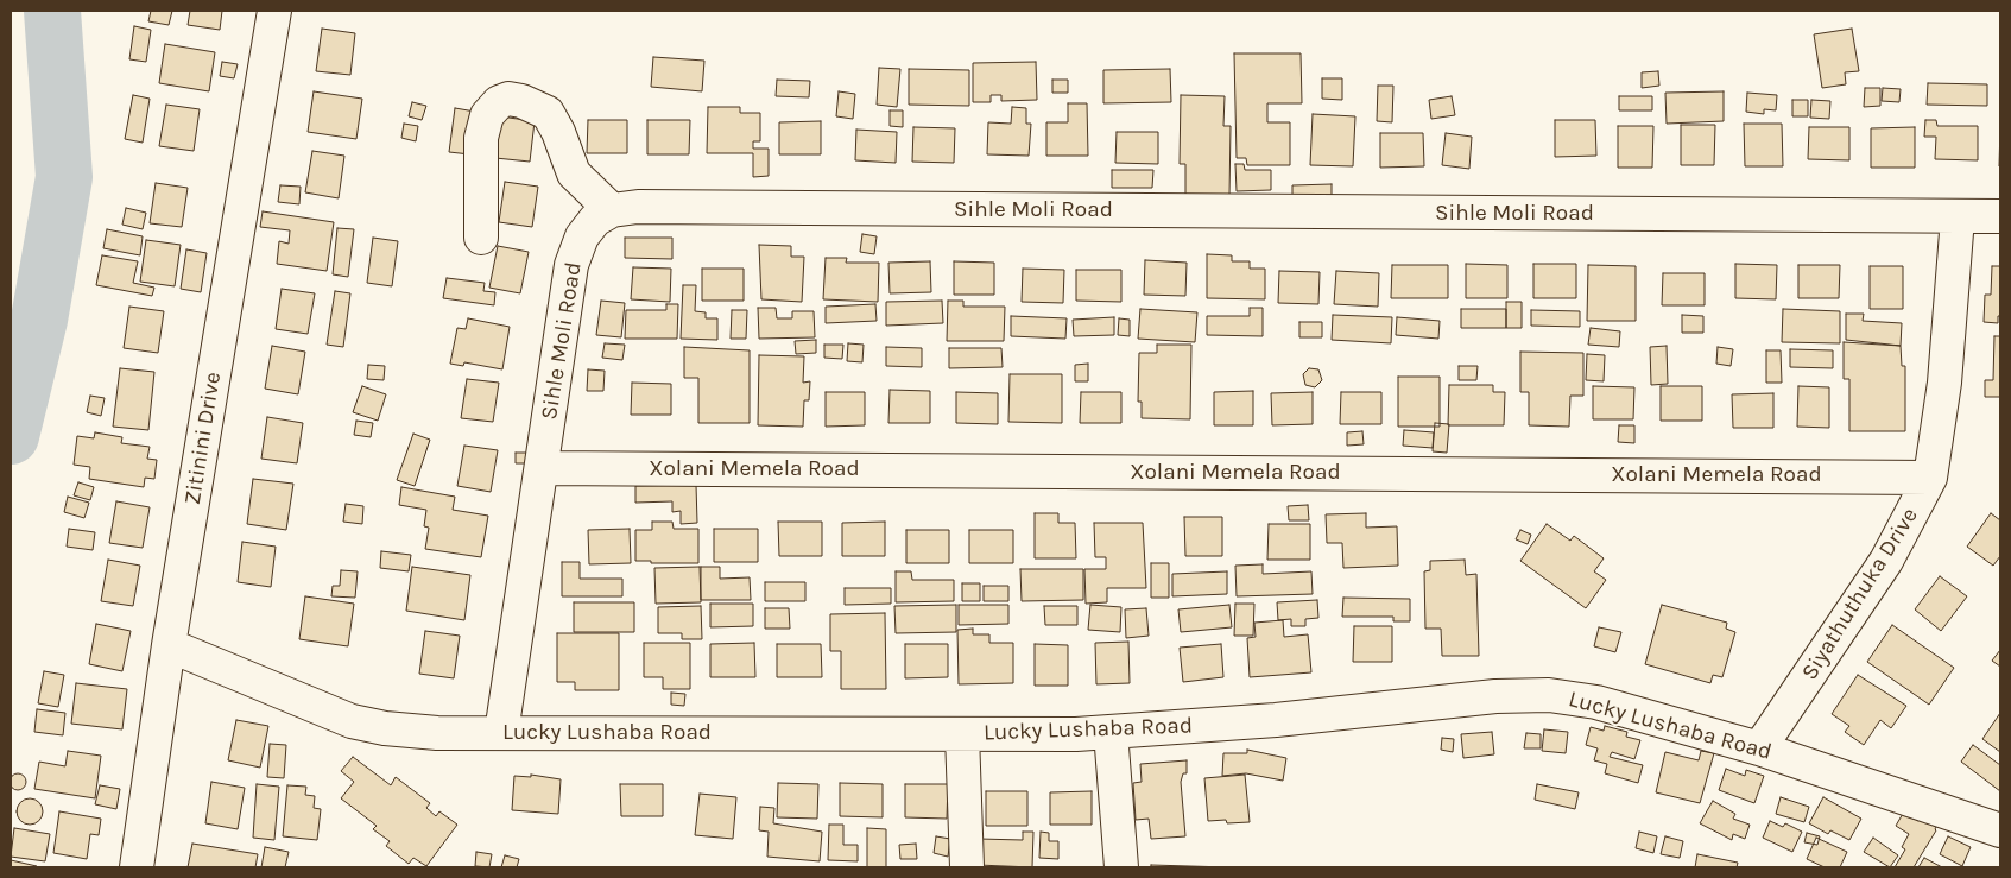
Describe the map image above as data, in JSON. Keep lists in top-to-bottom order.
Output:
{
  "streets": {
    "street": [
      "Sihle Moli Road",
      "Zitinini Drive",
      "Xolani Memela Road",
      "Siyathuthuka Drive",
      "Lucky Lushaba Road"
    ]
  },
  "crossings": [
    ["Sihle Moli Road", "Xolani Memela Road"],
    ["Sihle Moli Road", "Siyathuthuka Drive"],
    ["Sihle Moli Road", "Lucky Lushaba Road"],
    ["Zitinini Drive", "Lucky Lushaba Road"],
    ["Xolani Memela Road", "Siyathuthuka Drive"],
    ["Siyathuthuka Drive", "Lucky Lushaba Road"]
  ]
}
